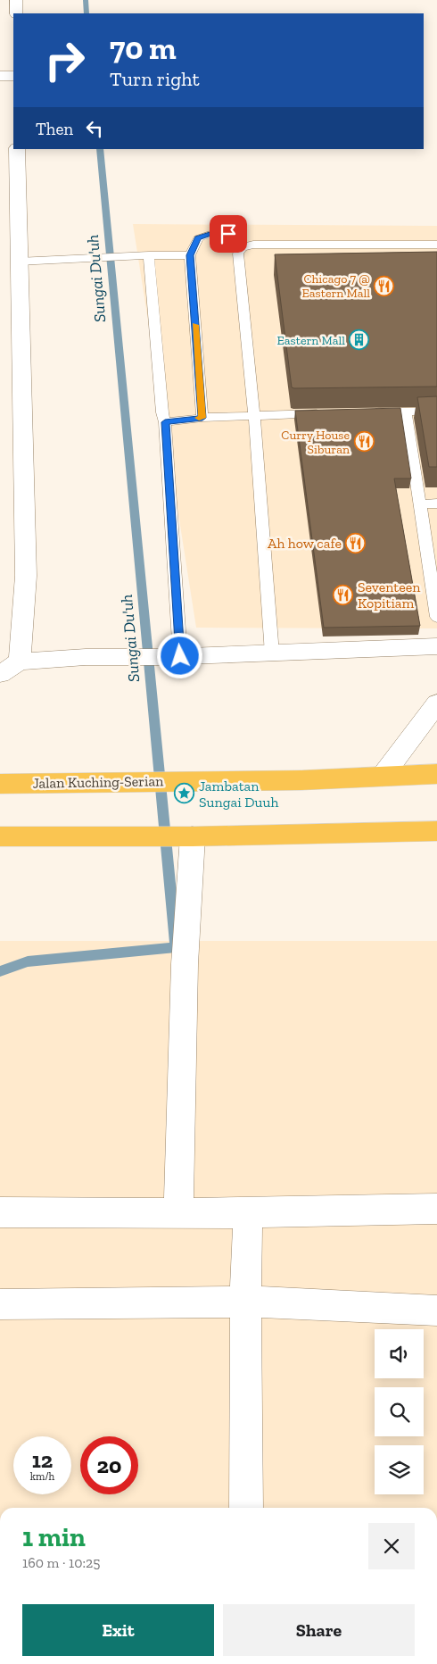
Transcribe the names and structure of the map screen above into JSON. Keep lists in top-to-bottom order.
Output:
{
  "streets": {
    "highway": ["Jalan Kuching-Serian"]
  },
  "water": ["Sungai Du'uh"],
  "places": {
    "restaurant": [
      "Chicago 7 @ Eastern Mall",
      "Curry House Siburan",
      "Ah how cafe",
      "Seventeen Kopitiam"
    ],
    "building": ["Eastern Mall"],
    "place": ["Jambatan Sungai Duuh"]
  },
  "page": {
    "turn": ["70 m", "Turn right"],
    "then": "Then",
    "speed": "12 km/h",
    "limit": "20",
    "heading": ["1 min", "160 m · 10:25"],
    "buttons": ["Exit", "Share"]
  }
}
